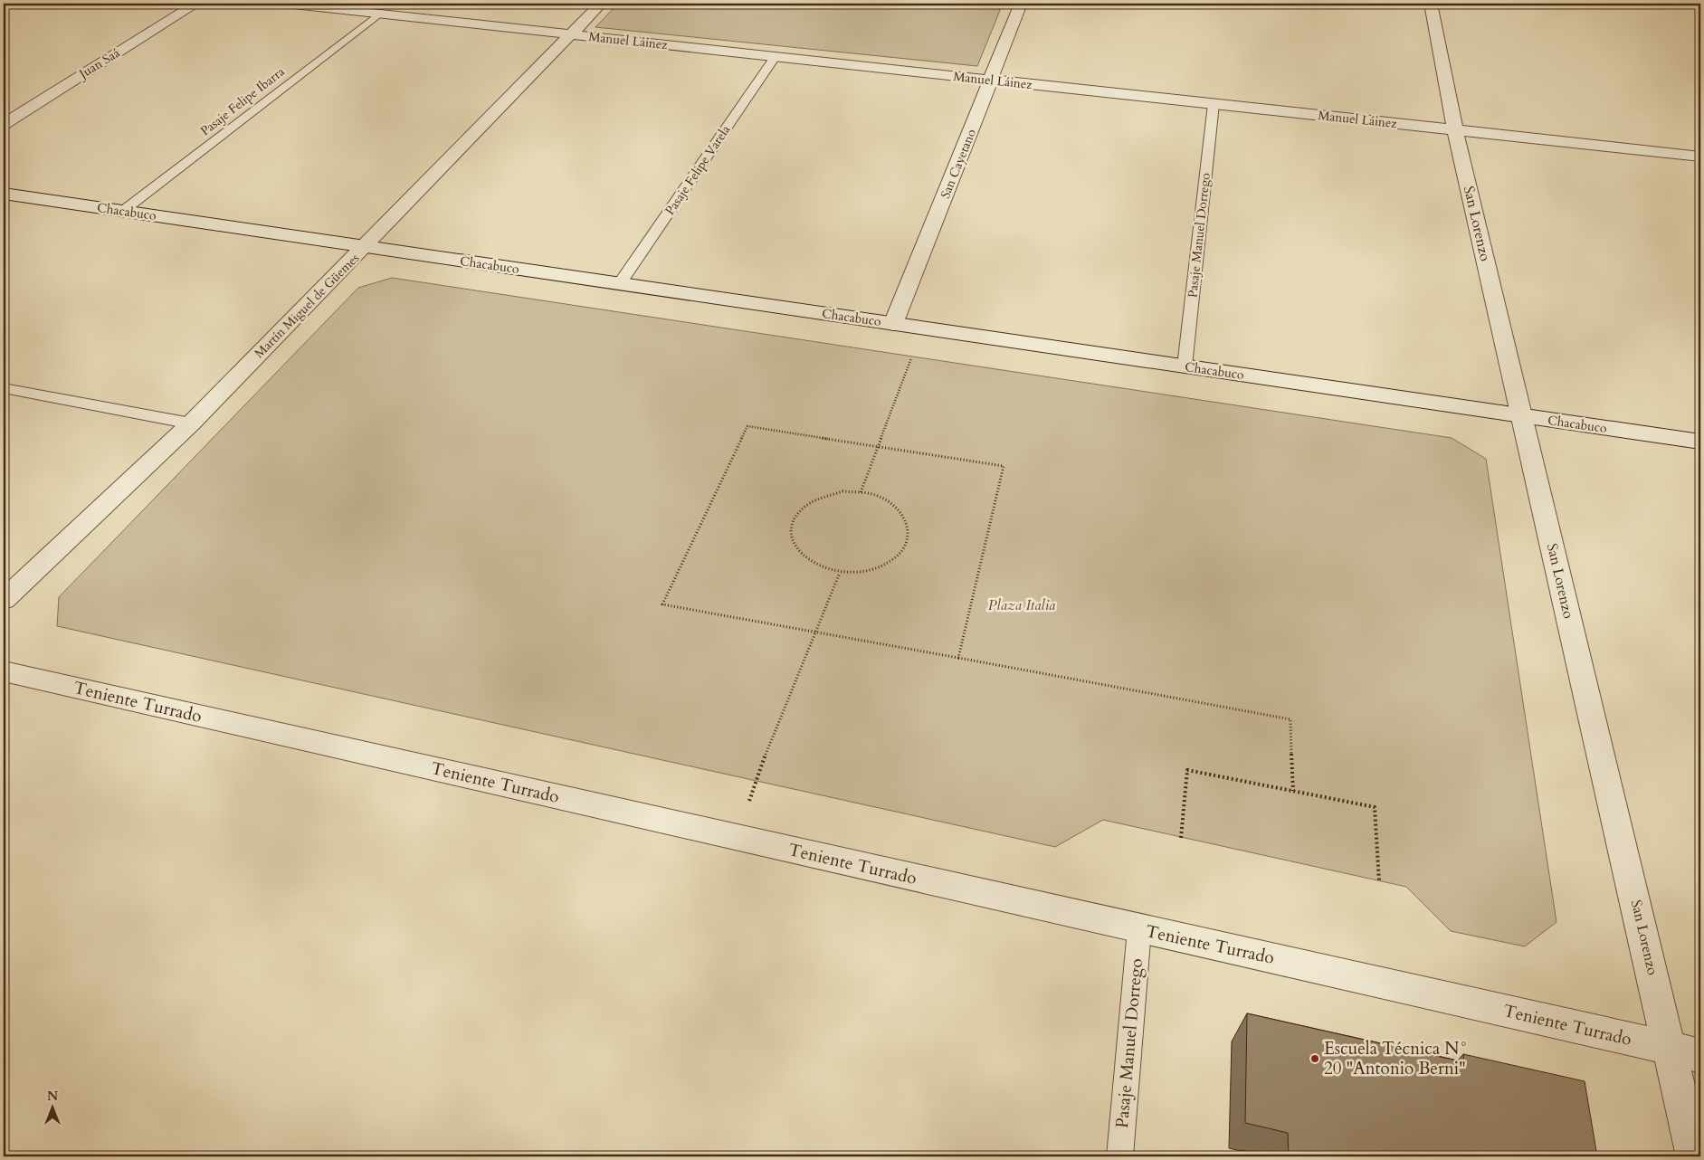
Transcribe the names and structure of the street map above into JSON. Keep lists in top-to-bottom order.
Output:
{
  "streets": {
    "street": [
      "Manuel Láinez",
      "Juan Saá",
      "San Cayetano",
      "Chacabuco",
      "San Lorenzo",
      "Martín Miguel de Güemes",
      "Teniente Turrado"
    ],
    "lane": ["Pasaje Felipe Ibarra", "Pasaje Felipe Varela", "Pasaje Manuel Dorrego"]
  },
  "crossings": [
    ["Manuel Láinez", "Pasaje Felipe Ibarra"],
    ["Manuel Láinez", "San Cayetano"],
    ["Manuel Láinez", "Pasaje Felipe Varela"],
    ["Manuel Láinez", "San Lorenzo"],
    ["Manuel Láinez", "Pasaje Manuel Dorrego"],
    ["Manuel Láinez", "Martín Miguel de Güemes"],
    ["Pasaje Felipe Ibarra", "Chacabuco"],
    ["San Cayetano", "Chacabuco"],
    ["Pasaje Felipe Varela", "Chacabuco"],
    ["Chacabuco", "San Lorenzo"],
    ["Chacabuco", "Pasaje Manuel Dorrego"],
    ["Chacabuco", "Martín Miguel de Güemes"],
    ["San Lorenzo", "Teniente Turrado"],
    ["Pasaje Manuel Dorrego", "Teniente Turrado"]
  ],
  "parks": ["Plaza Italia"],
  "places": ["Escuela Técnica N° 20 \"Antonio Berni\""],
  "north": "top"
}
